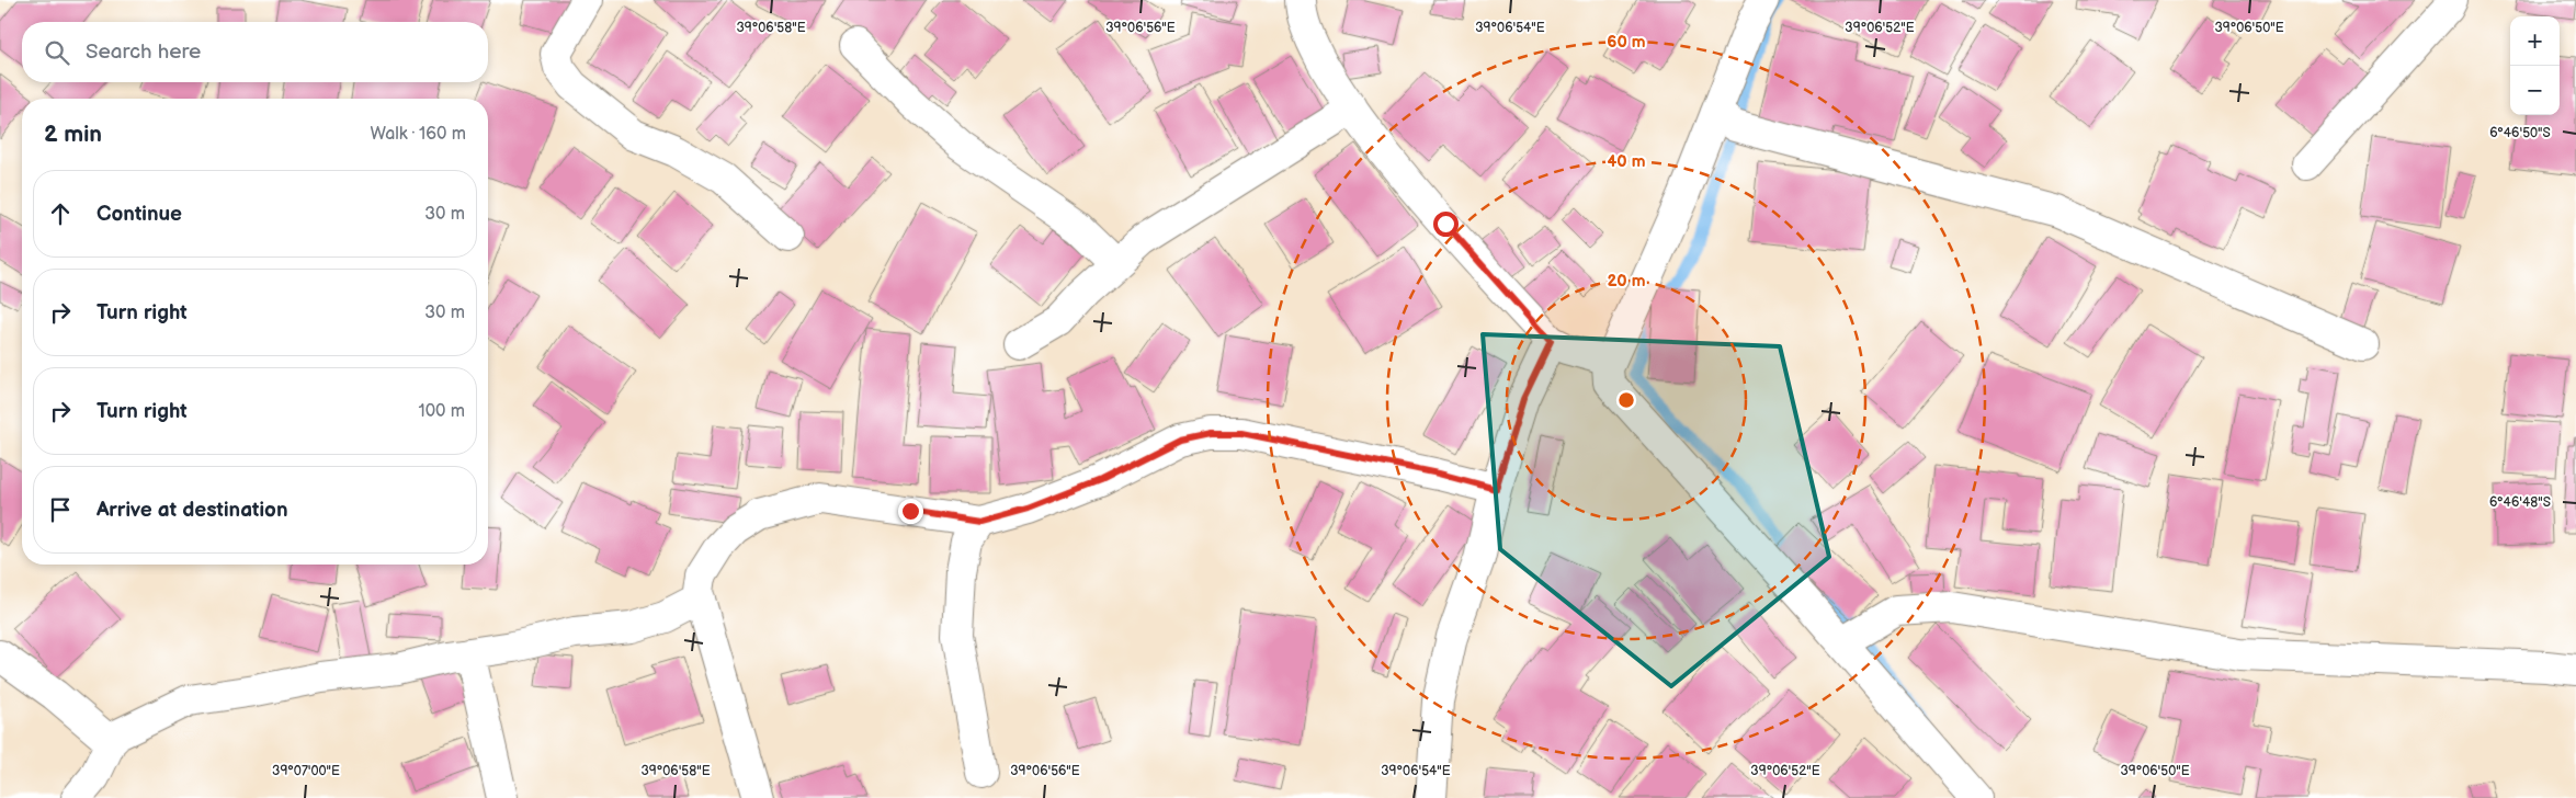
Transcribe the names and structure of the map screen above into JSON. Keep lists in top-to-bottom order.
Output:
{
  "page": {
    "map_buttons": ["+", "−"],
    "search": "Search here",
    "heading": ["2 min", "Walk · 160 m"],
    "list": [
      ["Continue", "30 m"],
      ["Turn right", "30 m"],
      ["Turn right", "100 m"],
      "Arrive at destination"
    ]
  },
  "coordinates": [
    "39°06'58\"E",
    "39°06'56\"E",
    "39°06'54\"E",
    "39°06'52\"E",
    "39°06'50\"E",
    "6°46'50\"S",
    "6°46'48\"S",
    "39°07'00\"E"
  ],
  "rings": ["60 m", "40 m", "20 m"]
}
